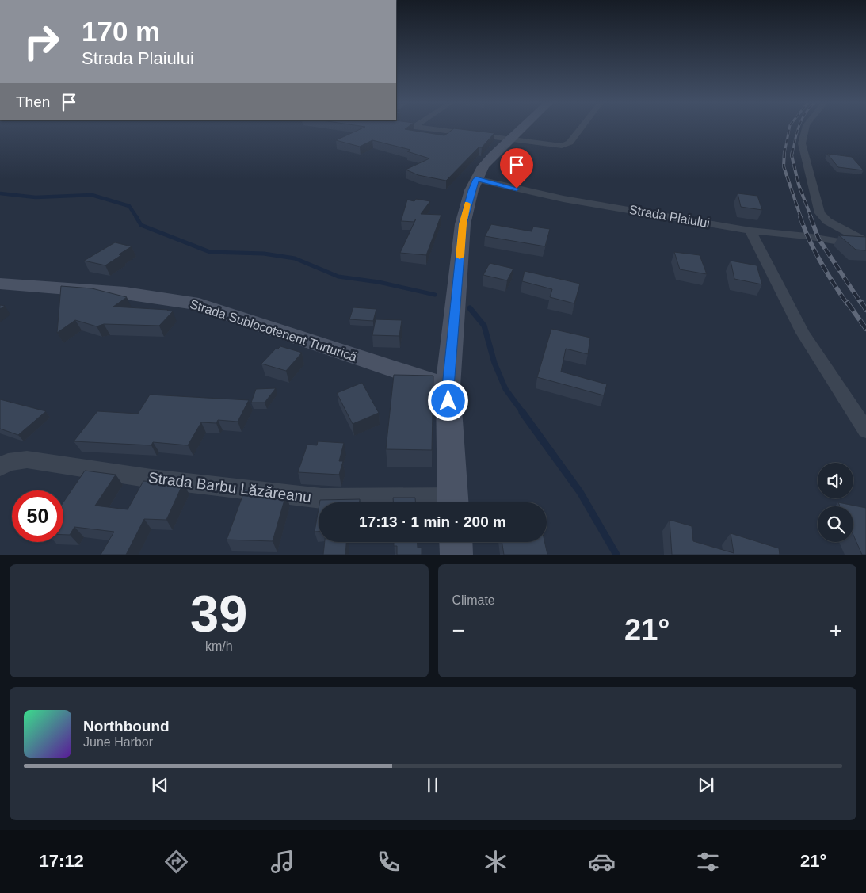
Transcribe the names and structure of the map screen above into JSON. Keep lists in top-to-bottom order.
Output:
{
  "streets": {
    "main road": ["Strada Sublocotenent Turturică"],
    "street": ["Strada Plaiului", "Strada Barbu Lăzăreanu"]
  },
  "page": {
    "turn": ["170 m", "Strada Plaiului"],
    "then": "Then",
    "limit": "50",
    "trip": "17:13 · 1 min · 200 m",
    "tile": [
      ["39", "km/h"],
      "Climate"
    ],
    "heat": ["−", "21°", "+"],
    "song": ["Northbound", "June Harbor"],
    "tabs": ["17:12", "21°"]
  }
}
